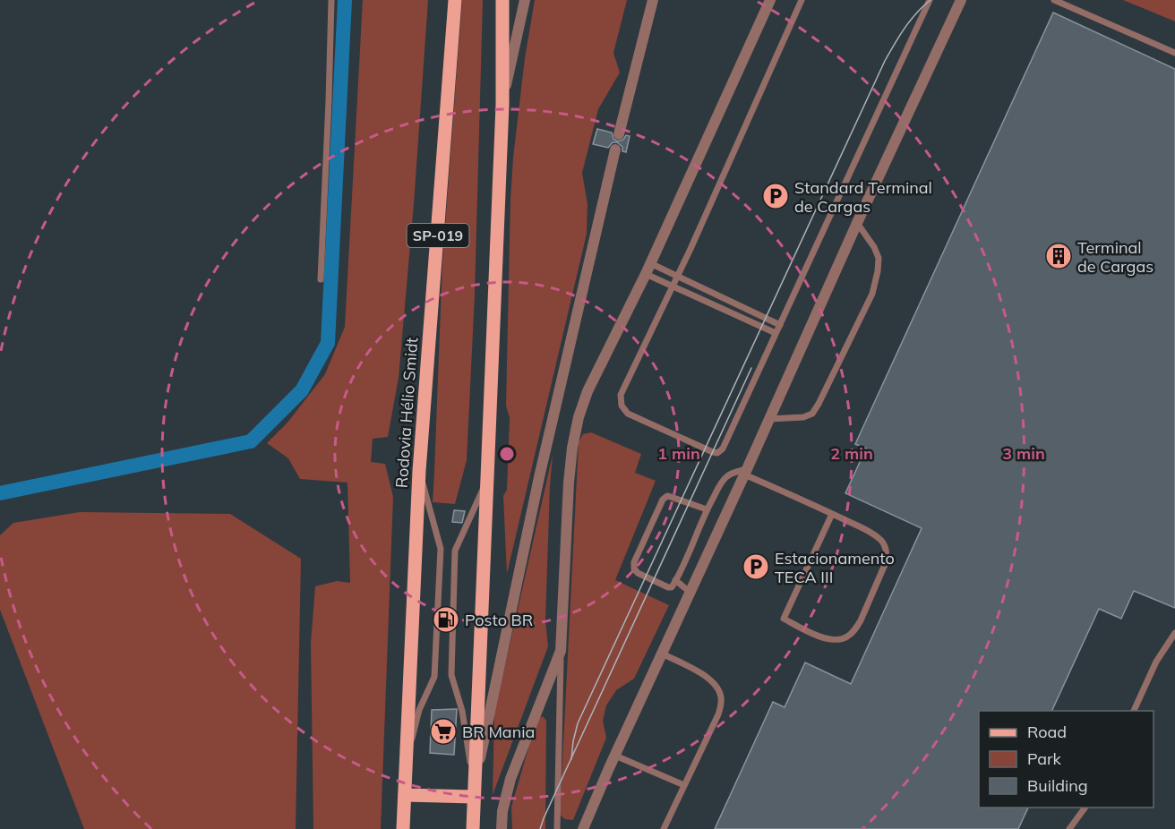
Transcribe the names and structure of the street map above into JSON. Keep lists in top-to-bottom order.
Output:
{
  "streets": {
    "main road": ["SP-019", "Rodovia Hélio Smidt"]
  },
  "places": {
    "parking": ["Standard Terminal de Cargas", "Estacionamento TECA III"],
    "building": ["Terminal de Cargas"],
    "fuel station": ["Posto BR"],
    "supermarket": ["BR Mania"]
  },
  "legend": ["Road", "Park", "Building"],
  "rings": ["1 min", "2 min", "3 min"]
}
